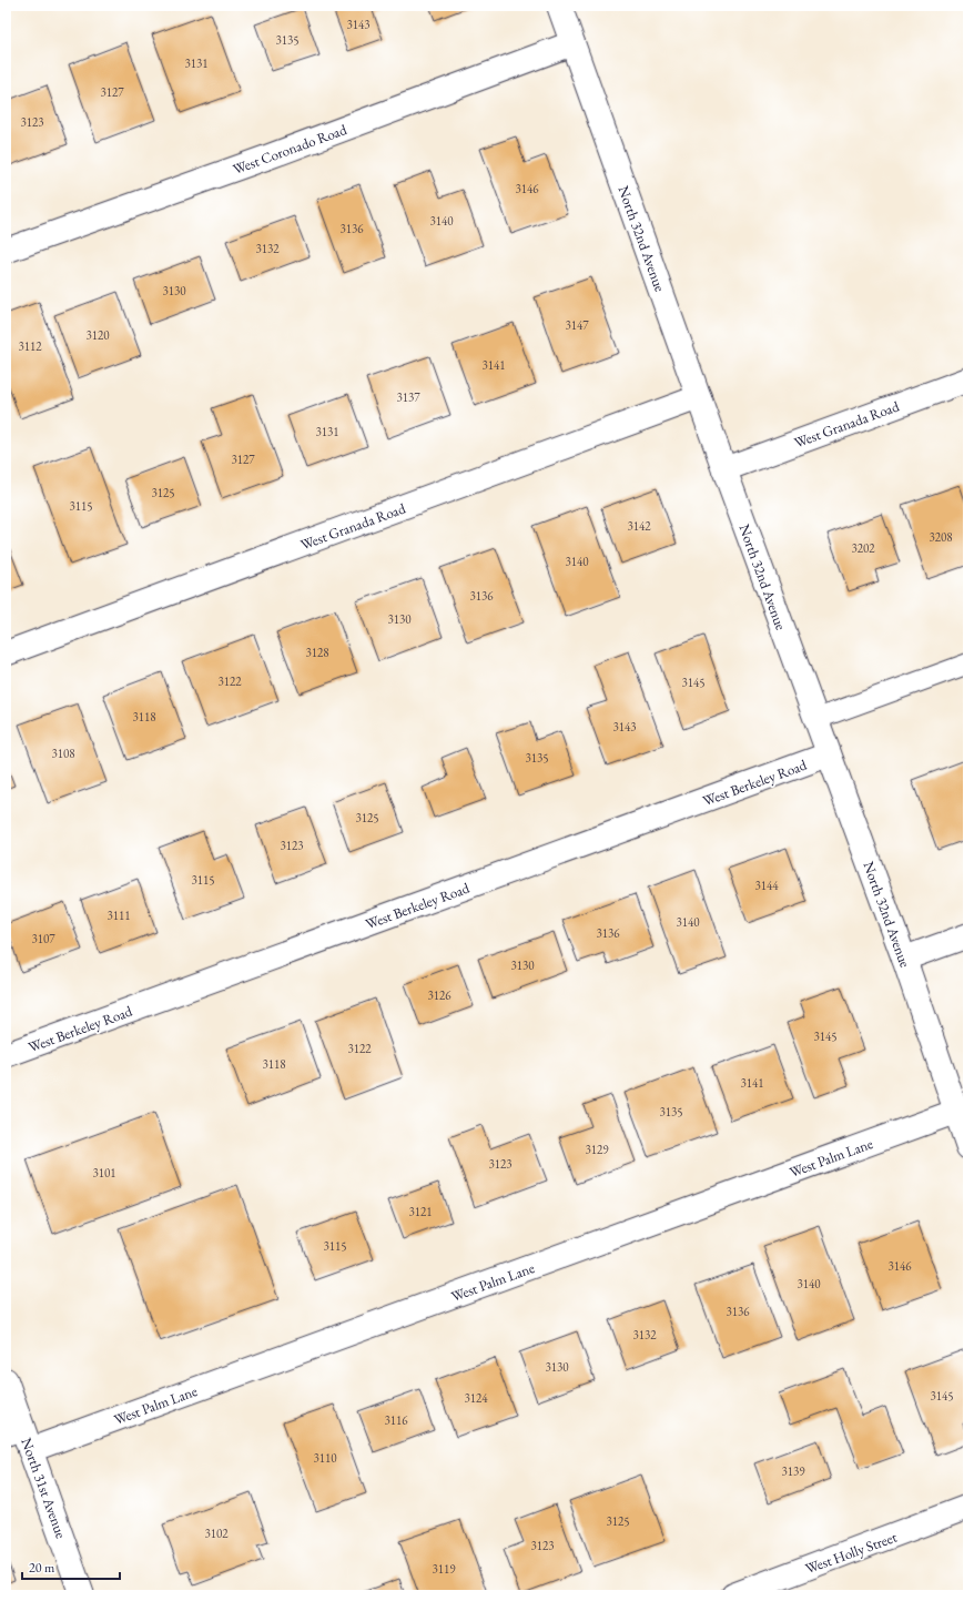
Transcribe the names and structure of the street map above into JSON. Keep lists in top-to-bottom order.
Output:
{
  "streets": {
    "street": [
      "West Coronado Road",
      "North 32nd Avenue",
      "West Granada Road",
      "West Berkeley Road",
      "West Palm Lane",
      "North 31st Avenue",
      "West Holly Street"
    ]
  },
  "crossings": [
    ["West Coronado Road", "North 32nd Avenue"],
    ["North 32nd Avenue", "West Granada Road"],
    ["North 32nd Avenue", "West Berkeley Road"],
    ["North 32nd Avenue", "West Palm Lane"],
    ["West Palm Lane", "North 31st Avenue"]
  ],
  "house_numbers": [
    "3143",
    "3135",
    "3131",
    "3127",
    "3123",
    "3146",
    "3140",
    "3136",
    "3132",
    "3130",
    "3147",
    "3120",
    "3112",
    "3141",
    "3137",
    "3131",
    "3127",
    "3125",
    "3115",
    "3142",
    "3208",
    "3202",
    "3140",
    "3136",
    "3130",
    "3128",
    "3122",
    "3145",
    "3118",
    "3143",
    "3108",
    "3135",
    "3125",
    "3123",
    "3115",
    "3144",
    "3111",
    "3140",
    "3136",
    "3107",
    "3130",
    "3126",
    "3145",
    "3122",
    "3118",
    "3141",
    "3135",
    "3129",
    "3123",
    "3101",
    "3121",
    "3115",
    "3146",
    "3140",
    "3136",
    "3132",
    "3130",
    "3145",
    "3124",
    "3116",
    "3110",
    "3139",
    "3125",
    "3102",
    "3123",
    "3119"
  ],
  "scale_bar": "20 m"
}
